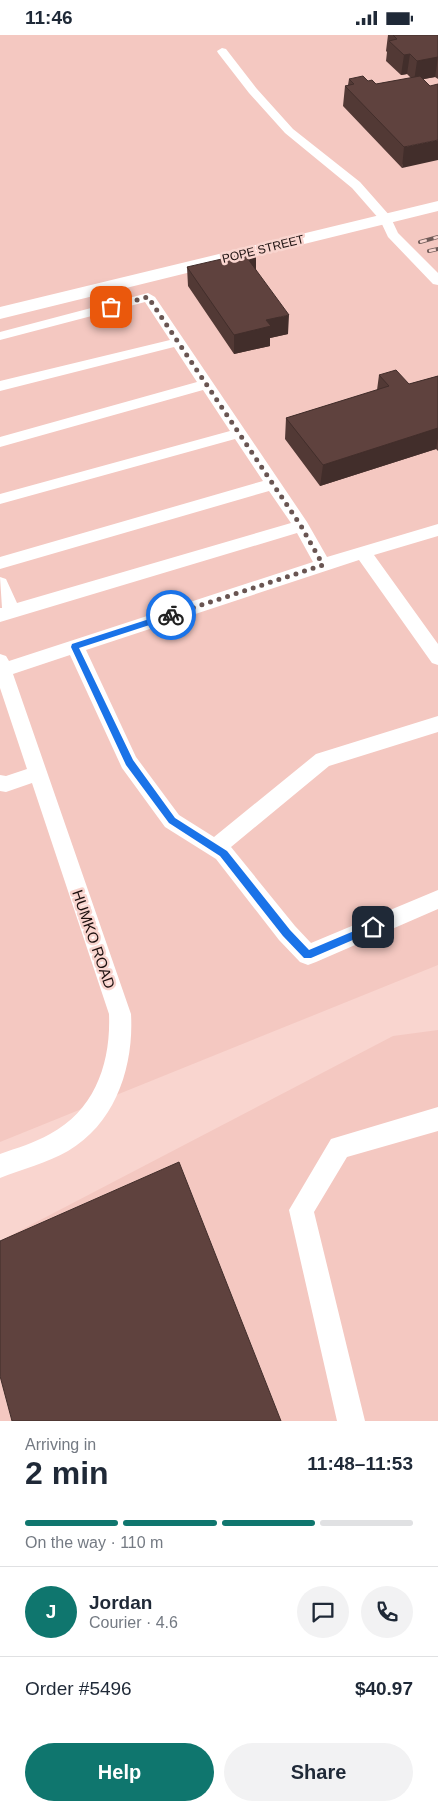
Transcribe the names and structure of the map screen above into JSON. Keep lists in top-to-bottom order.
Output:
{
  "streets": {
    "street": ["POPE STREET"],
    "lane": ["HUMKO ROAD"]
  },
  "page": {
    "status": "11:46",
    "heading": ["2 min", "Arriving in", "11:48–11:53"],
    "panel": [
      "Jordan",
      "Courier · 4.6",
      "Order #5496",
      "$40.97"
    ],
    "bar": "On the way · 110 m",
    "round": "J",
    "buttons": ["Help", "Share"]
  }
}
